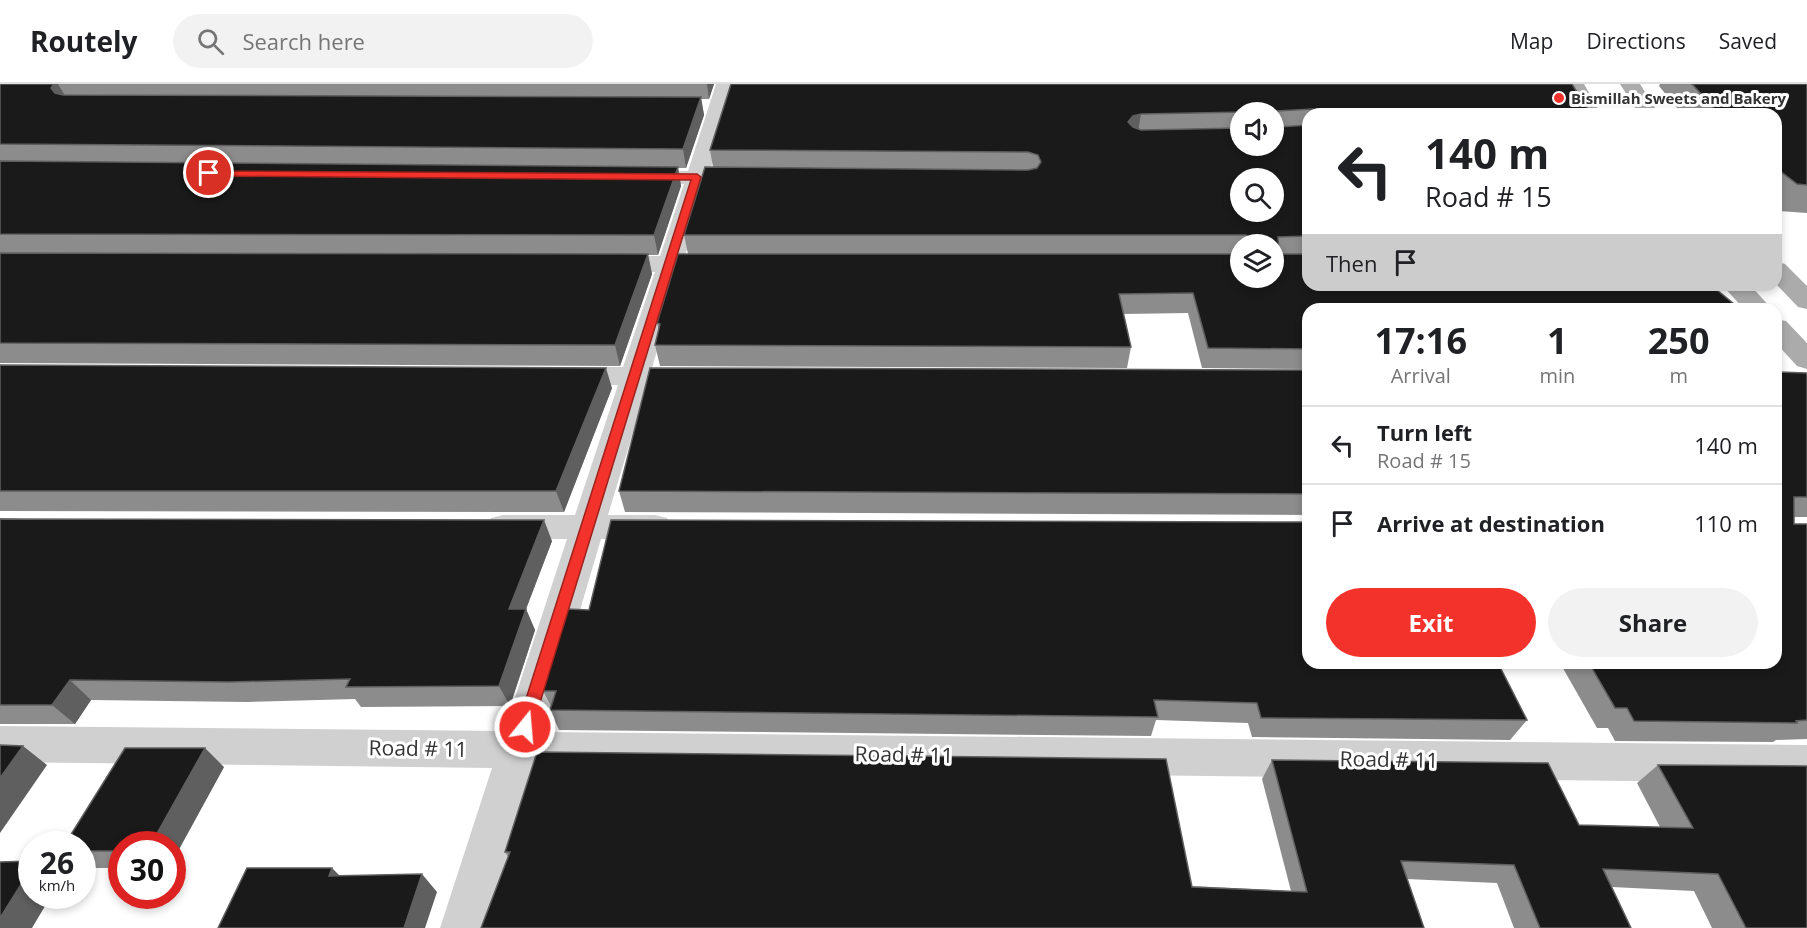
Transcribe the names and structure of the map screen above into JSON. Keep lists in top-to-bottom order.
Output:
{
  "streets": {
    "street": ["Road # 11"]
  },
  "places": ["Bismillah Sweets and Bakery"],
  "page": {
    "header": "Routely",
    "search": "Search here",
    "nav": ["Map", "Directions", "Saved"],
    "turn": ["140 m", "Road # 15"],
    "then": "Then",
    "eta": [
      "17:16",
      "Arrival",
      "1",
      "min",
      "250",
      "m"
    ],
    "list": [
      {
        "name": "Turn left",
        "note": "Road # 15",
        "value": "140 m"
      },
      {
        "name": "Arrive at destination",
        "value": "110 m"
      }
    ],
    "buttons": ["Exit", "Share"],
    "speed": "26 km/h",
    "limit": "30"
  }
}
